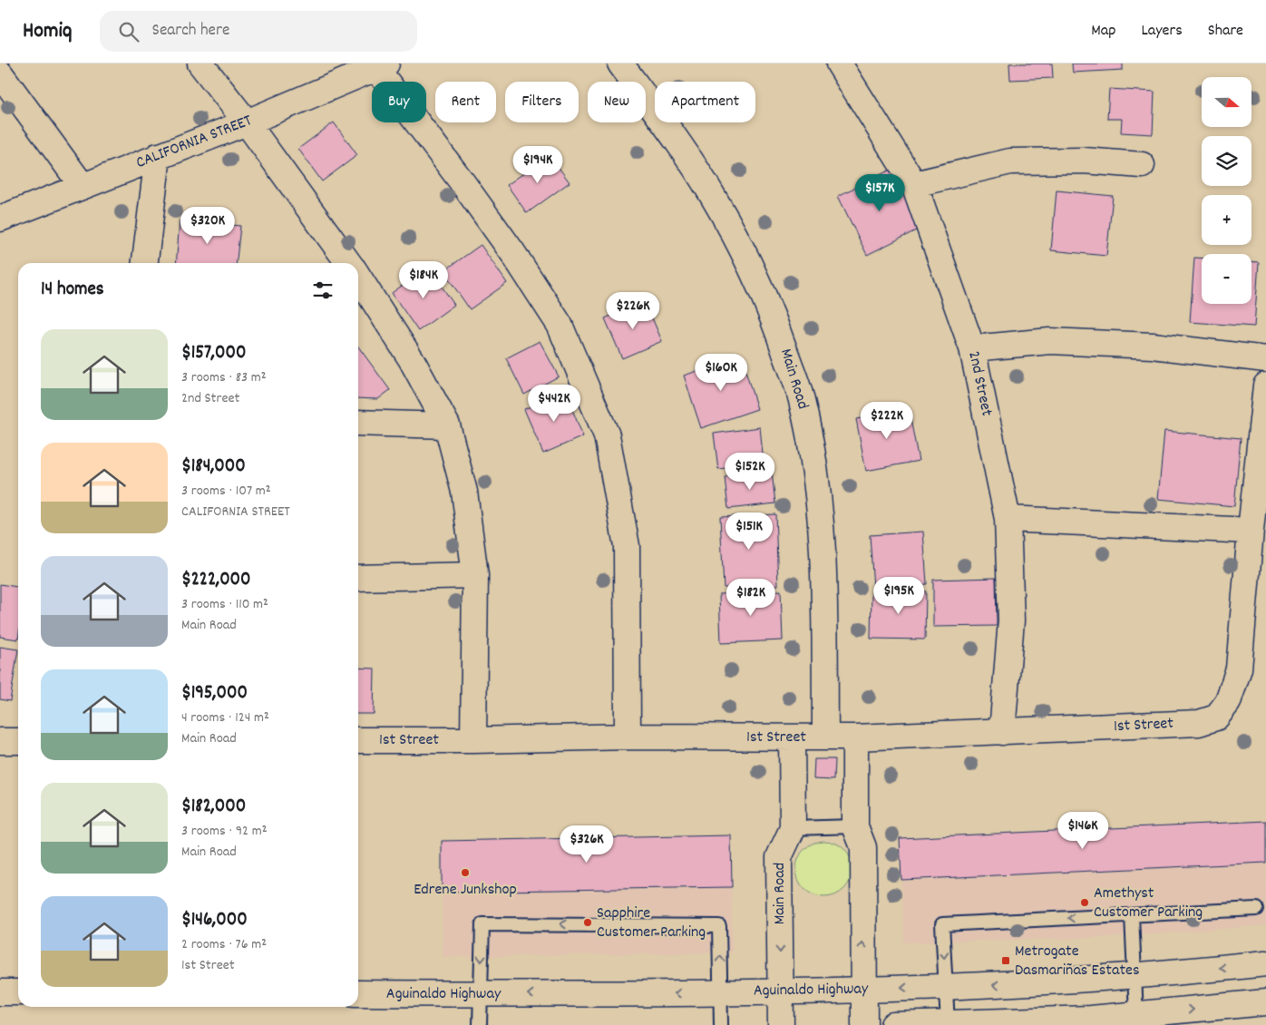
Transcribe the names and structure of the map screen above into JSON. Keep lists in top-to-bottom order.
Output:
{
  "streets": {
    "street": [
      "CALIFORNIA STREET",
      "Main Road",
      "2nd Street",
      "1st Street",
      "Aguinaldo Highway"
    ]
  },
  "crossings": [
    ["Main Road", "1st Street"],
    ["Main Road", "Aguinaldo Highway"],
    ["2nd Street", "1st Street"]
  ],
  "places": {
    "other": ["Edrene Junkshop", "Amethyst Customer Parking", "Sapphire Customer Parking"],
    "transit": ["Metrogate Dasmariñas Estates"]
  },
  "north": "right",
  "page": {
    "header": "Homiq",
    "search": "Search here",
    "nav": ["Map", "Layers", "Share"],
    "map_buttons": ["+", "−"],
    "chip": [
      "Buy",
      "Rent",
      "Filters",
      "New",
      "Apartment"
    ],
    "price": [
      "$194K",
      "$157K",
      "$320K",
      "$184K",
      "$226K",
      "$160K",
      "$442K",
      "$222K",
      "$152K",
      "$151K",
      "$195K",
      "$182K",
      "$146K",
      "$326K"
    ],
    "heading": "14 homes",
    "list": [
      {
        "name": "$157,000",
        "note": "3 rooms · 83 m² · 2nd Street"
      },
      {
        "name": "$184,000",
        "note": "3 rooms · 107 m² · CALIFORNIA STREET"
      },
      {
        "name": "$222,000",
        "note": "3 rooms · 110 m² · Main Road"
      },
      {
        "name": "$195,000",
        "note": "4 rooms · 124 m² · Main Road"
      },
      {
        "name": "$182,000",
        "note": "3 rooms · 92 m² · Main Road"
      },
      {
        "name": "$146,000",
        "note": "2 rooms · 76 m² · 1st Street"
      }
    ]
  }
}
